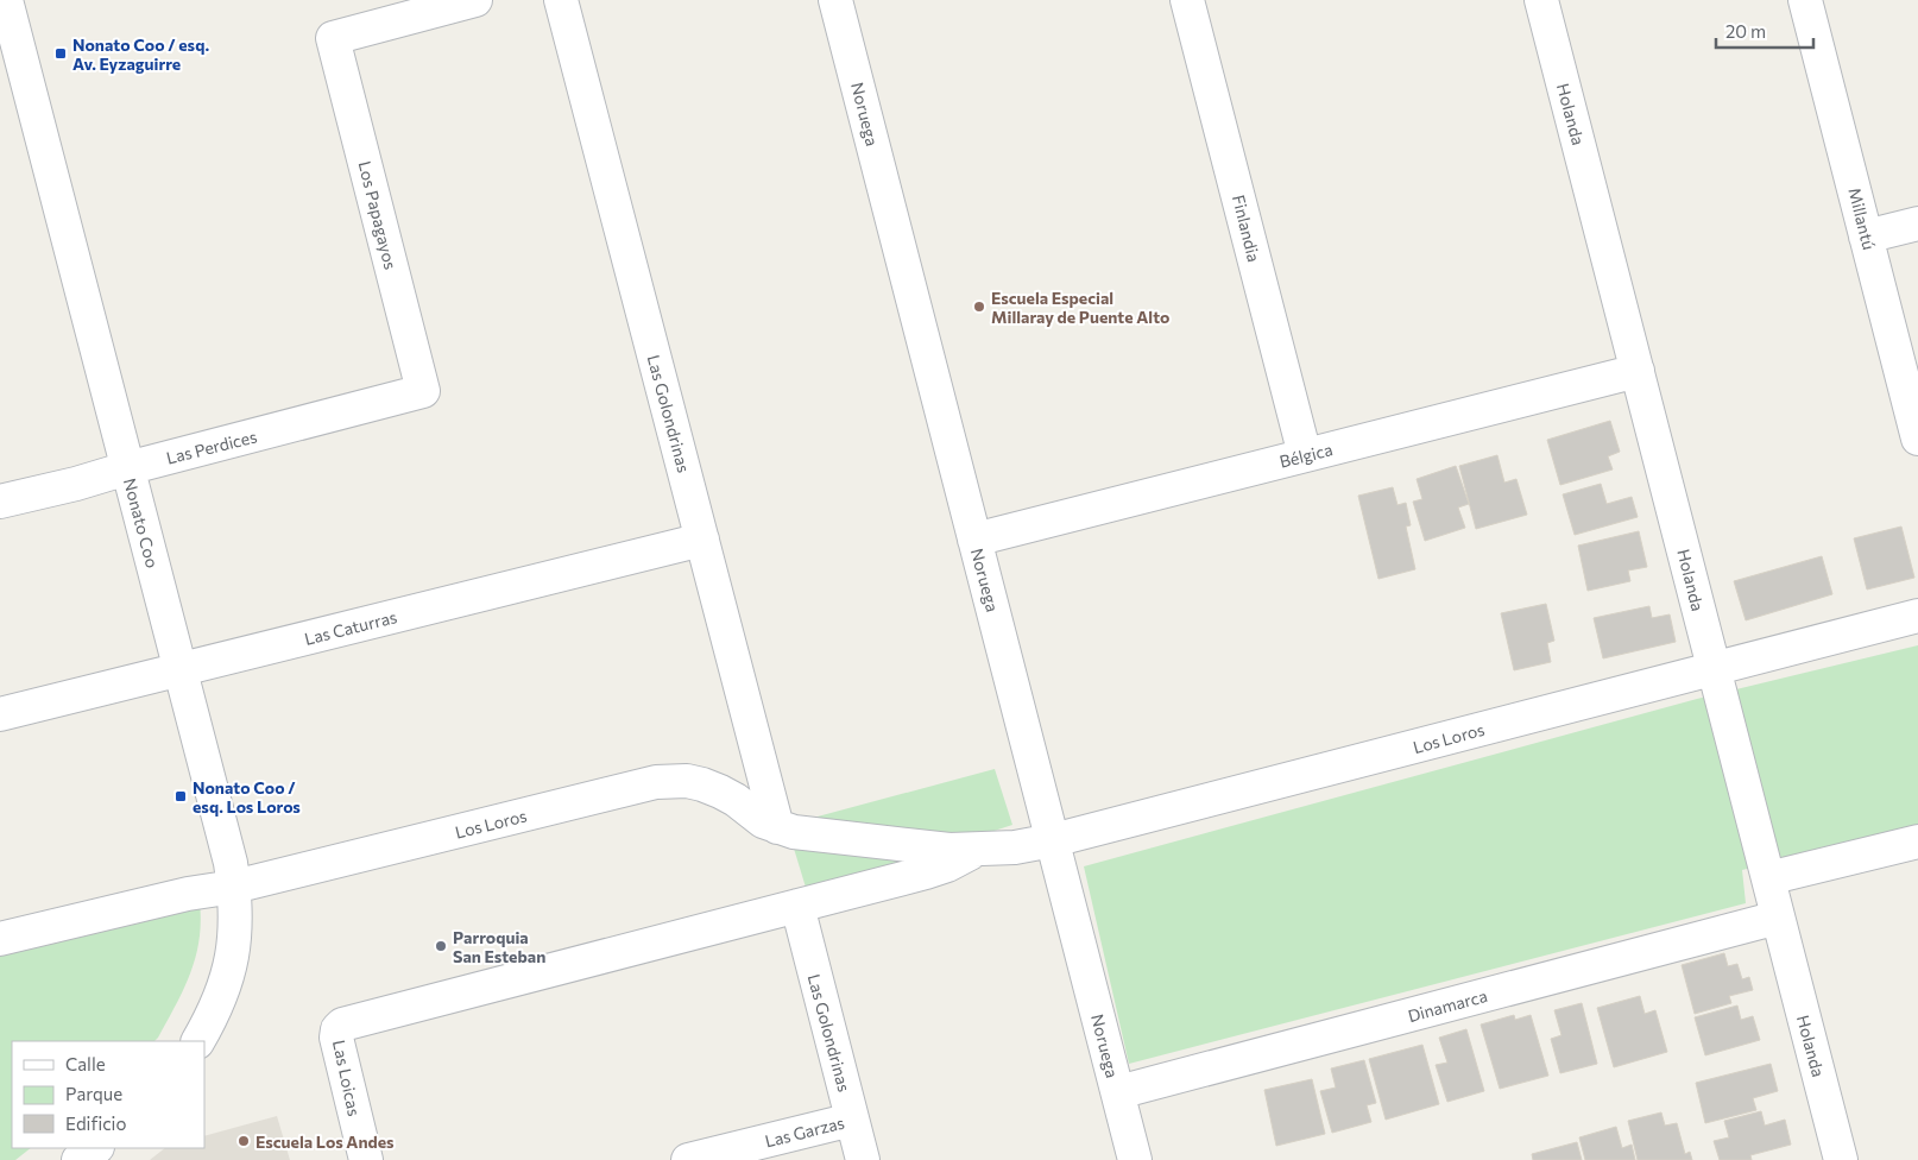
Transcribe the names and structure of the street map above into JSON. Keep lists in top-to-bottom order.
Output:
{
  "streets": {
    "street": [
      "Noruega",
      "Holanda",
      "Los Papagayos",
      "Millantú",
      "Finlandia",
      "Las Golondrinas",
      "Las Perdices",
      "Bélgica",
      "Nonato Coo",
      "Las Caturras",
      "Los Loros",
      "Dinamarca",
      "Las Loicas",
      "Las Garzas"
    ]
  },
  "crossings": [
    ["Noruega", "Bélgica"],
    ["Noruega", "Los Loros"],
    ["Noruega", "Dinamarca"],
    ["Holanda", "Bélgica"],
    ["Holanda", "Los Loros"],
    ["Holanda", "Dinamarca"],
    ["Los Papagayos", "Las Perdices"],
    ["Finlandia", "Bélgica"],
    ["Las Golondrinas", "Las Caturras"],
    ["Las Golondrinas", "Los Loros"],
    ["Las Golondrinas", "Las Garzas"],
    ["Las Perdices", "Nonato Coo"],
    ["Nonato Coo", "Las Caturras"],
    ["Nonato Coo", "Los Loros"],
    ["Los Loros", "Las Loicas"]
  ],
  "places": {
    "transit": ["Nonato Coo / esq. Av. Eyzaguirre", "Nonato Coo / esq. Los Loros"],
    "other": ["Escuela Especial Millaray de Puente Alto", "Parroquia San Esteban", "Escuela Los Andes"]
  },
  "legend": ["Calle", "Parque", "Edificio"],
  "scale_bar": "20 m"
}
